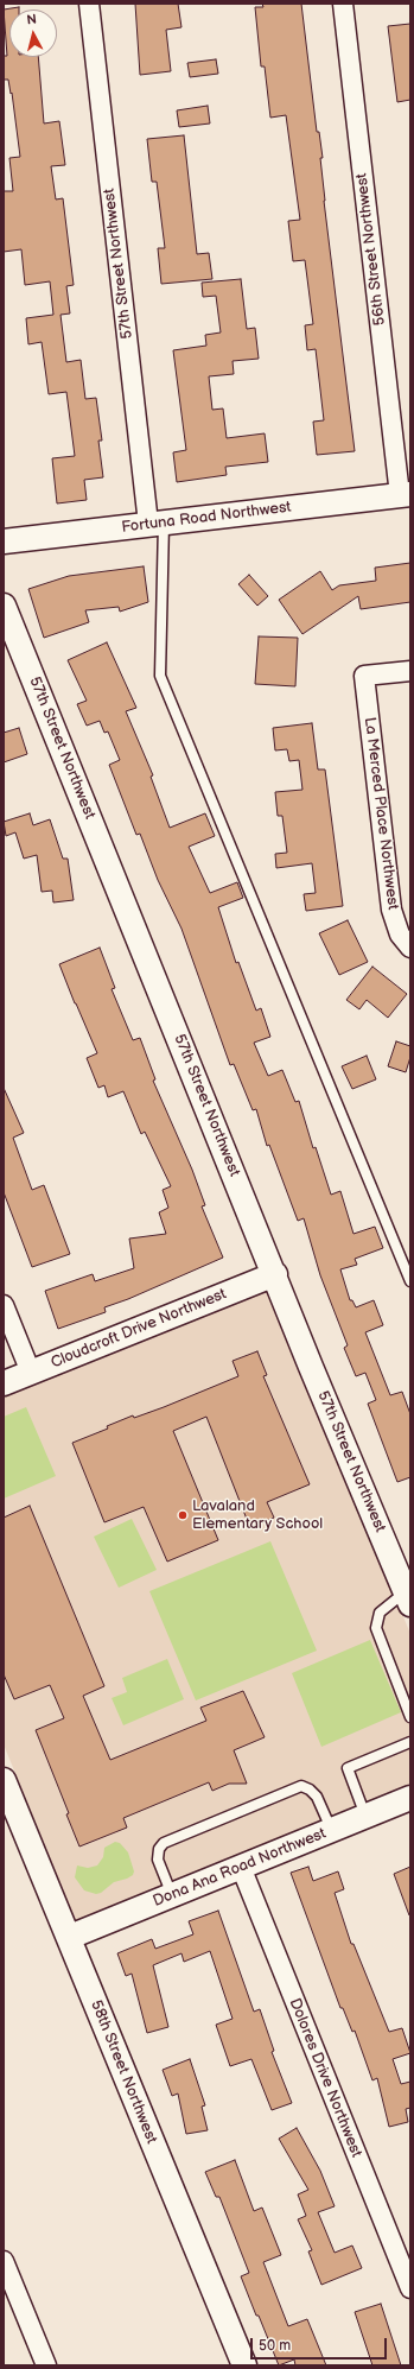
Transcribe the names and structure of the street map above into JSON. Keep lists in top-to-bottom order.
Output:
{
  "streets": {
    "street": [
      "56th Street Northwest",
      "57th Street Northwest",
      "Fortuna Road Northwest",
      "La Merced Place Northwest",
      "Cloudcroft Drive Northwest",
      "Dona Ana Road Northwest",
      "58th Street Northwest",
      "Dolores Drive Northwest"
    ]
  },
  "crossings": [
    ["56th Street Northwest", "Fortuna Road Northwest"],
    ["57th Street Northwest", "Fortuna Road Northwest"],
    ["57th Street Northwest", "Cloudcroft Drive Northwest"],
    ["Dona Ana Road Northwest", "58th Street Northwest"],
    ["Dona Ana Road Northwest", "Dolores Drive Northwest"]
  ],
  "places": ["Lavaland Elementary School"],
  "scale_bar": "50 m",
  "north": "top"
}
